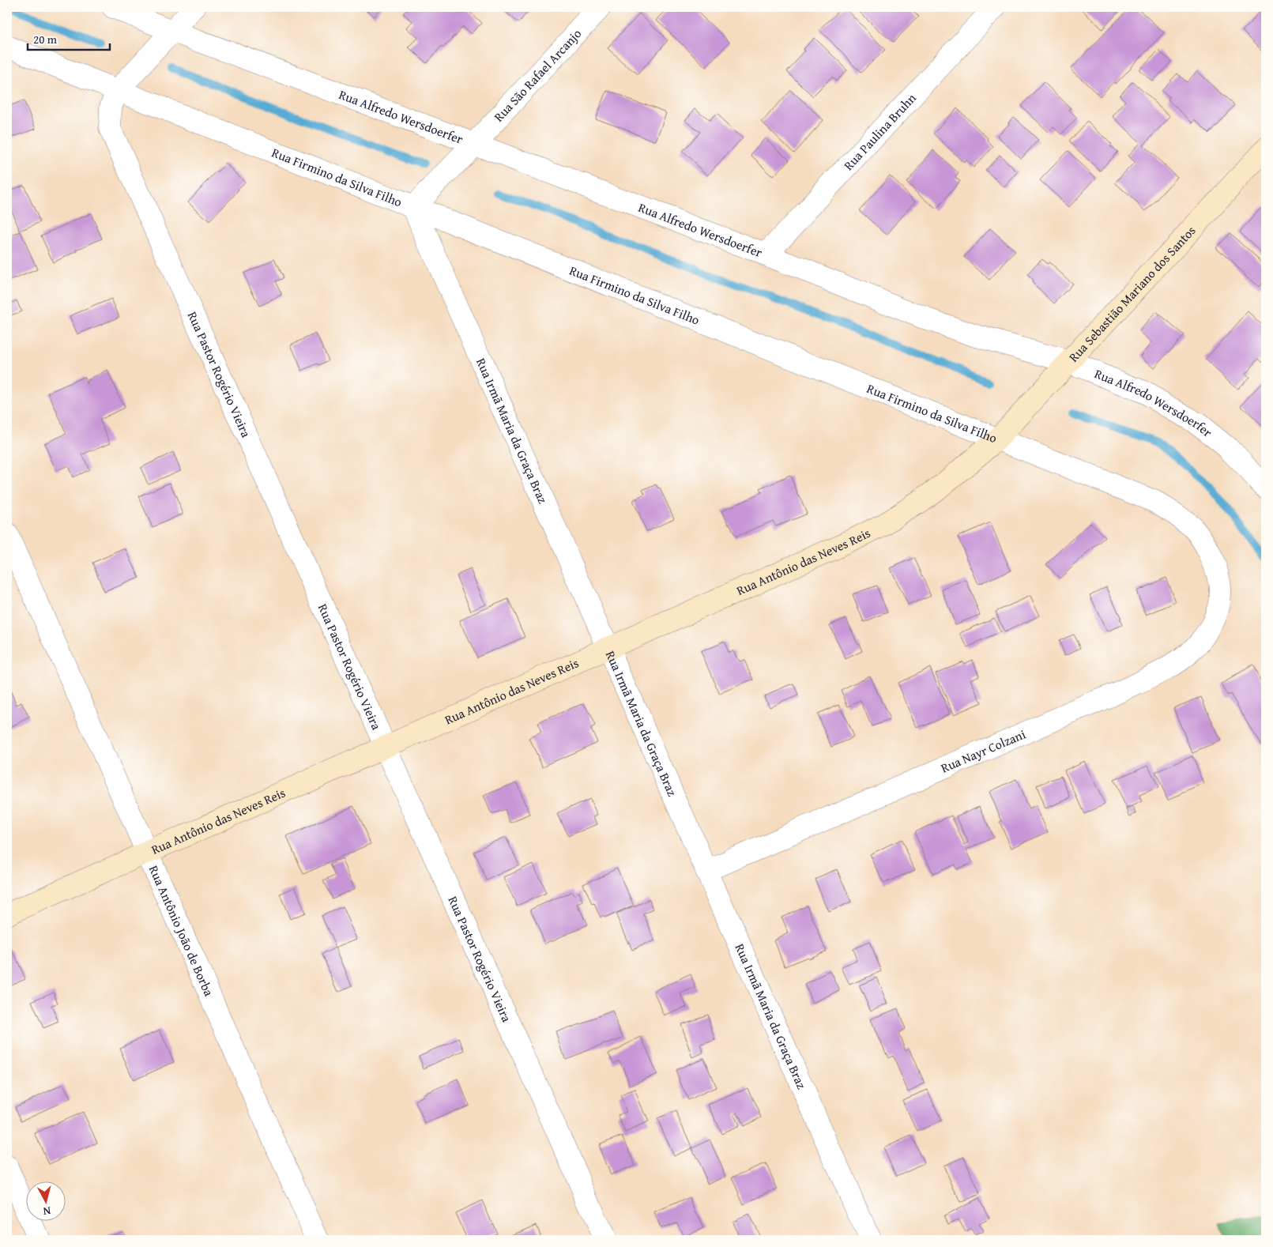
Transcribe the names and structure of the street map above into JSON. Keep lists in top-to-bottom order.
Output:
{
  "streets": {
    "street": [
      "Rua São Rafael Arcanjo",
      "Rua Alfredo Wersdoerfer",
      "Rua Paulina Bruhn",
      "Rua Firmino da Silva Filho",
      "Rua Sebastião Mariano dos Santos",
      "Rua Pastor Rogério Vieira",
      "Rua Irmã Maria da Graça Braz",
      "Rua Antônio das Neves Reis",
      "Rua Nayr Colzani",
      "Rua Antônio João de Borba"
    ]
  },
  "crossings": [
    ["Rua São Rafael Arcanjo", "Rua Alfredo Wersdoerfer"],
    ["Rua São Rafael Arcanjo", "Rua Firmino da Silva Filho"],
    ["Rua São Rafael Arcanjo", "Rua Irmã Maria da Graça Braz"],
    ["Rua Alfredo Wersdoerfer", "Rua Paulina Bruhn"],
    ["Rua Alfredo Wersdoerfer", "Rua Sebastião Mariano dos Santos"],
    ["Rua Firmino da Silva Filho", "Rua Sebastião Mariano dos Santos"],
    ["Rua Firmino da Silva Filho", "Rua Pastor Rogério Vieira"],
    ["Rua Firmino da Silva Filho", "Rua Irmã Maria da Graça Braz"],
    ["Rua Firmino da Silva Filho", "Rua Antônio das Neves Reis"],
    ["Rua Firmino da Silva Filho", "Rua Nayr Colzani"],
    ["Rua Sebastião Mariano dos Santos", "Rua Antônio das Neves Reis"],
    ["Rua Pastor Rogério Vieira", "Rua Antônio das Neves Reis"],
    ["Rua Irmã Maria da Graça Braz", "Rua Antônio das Neves Reis"],
    ["Rua Irmã Maria da Graça Braz", "Rua Nayr Colzani"],
    ["Rua Antônio das Neves Reis", "Rua Antônio João de Borba"]
  ],
  "scale_bar": "20 m",
  "north": "bottom"
}
